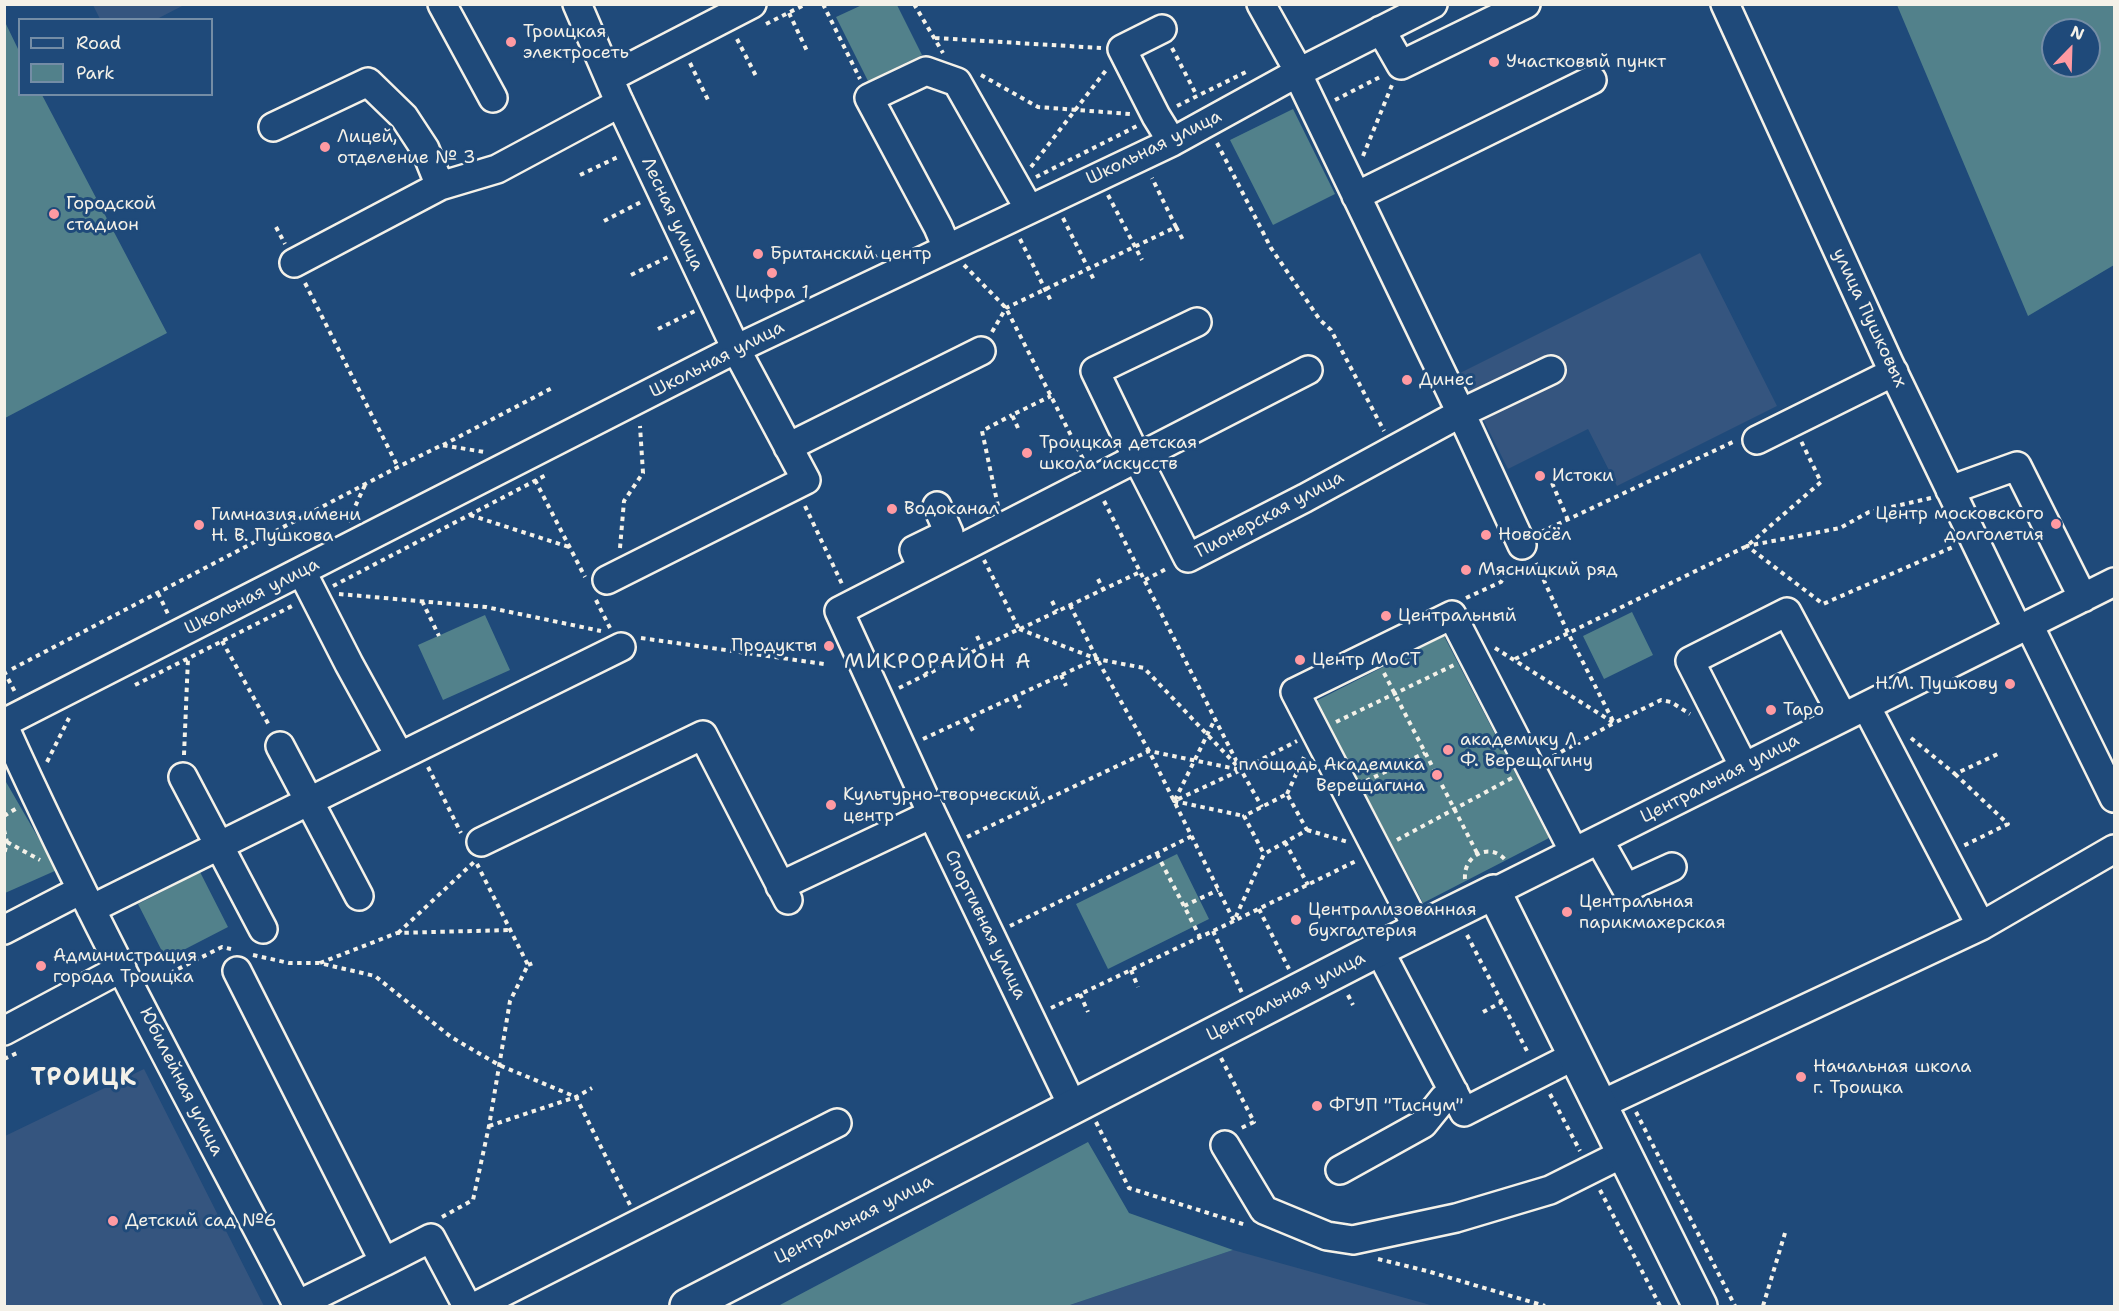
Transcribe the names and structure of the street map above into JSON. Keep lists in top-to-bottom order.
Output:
{
  "streets": {
    "main road": ["Центральная улица"],
    "street": [
      "Школьная улица",
      "Лесная улица",
      "улица Пушковых",
      "Пионерская улица",
      "Спортивная улица",
      "Юбилейная улица"
    ]
  },
  "crossings": [
    ["Школьная улица", "Лесная улица"],
    ["Школьная улица", "Юбилейная улица"],
    ["улица Пушковых", "Центральная улица"],
    ["Центральная улица", "Спортивная улица"]
  ],
  "districts": ["МИКРОРАЙОН А", "ТРОИЦК"],
  "places": [
    "Троицкая электросеть",
    "Участковый пункт",
    "Лицей, отделение № 3",
    "Городской стадион",
    "Британский центр",
    "Цифра 1",
    "Динес",
    "Троицкая детская школа искусств",
    "Истоки",
    "Водоканал",
    "Центр московского долголетия",
    "Гимназия имени Н. В. Пушкова",
    "Новосёл",
    "Мясницкий ряд",
    "Центральный",
    "Продукты",
    "Центр МоСТ",
    "Н.М. Пушкову",
    "Таро",
    "академику Л. Ф. Верещагину",
    "площадь Академика Верещагина",
    "Культурно-творческий центр",
    "Центральная парикмахерская",
    "Централизованная бухгалтерия",
    "Администрация города Троицка",
    "Начальная школа г. Троицка",
    "ФГУП \"Тиснум\"",
    "Детский сад №6"
  ],
  "legend": ["Road", "Park"],
  "north": "top right"
}
